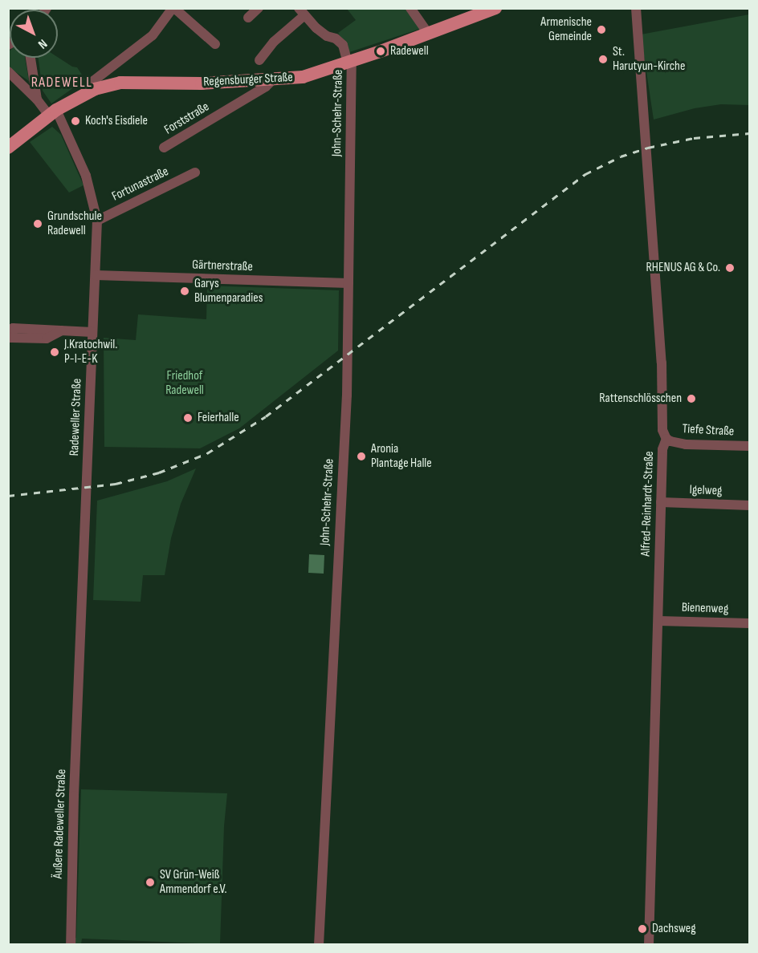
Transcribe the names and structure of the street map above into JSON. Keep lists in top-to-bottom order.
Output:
{
  "streets": {
    "main road": ["Regensburger Straße"],
    "street": [
      "John-Schehr-Straße",
      "Forststraße",
      "Fortunastraße",
      "Gärtnerstraße",
      "Radeweller Straße",
      "Tiefe Straße",
      "Igelweg",
      "Alfred-Reinhardt-Straße",
      "Bienenweg",
      "Äußere Radeweller Straße"
    ]
  },
  "crossings": [
    ["Regensburger Straße", "John-Schehr-Straße"],
    ["Regensburger Straße", "Forststraße"],
    ["Regensburger Straße", "Radeweller Straße"],
    ["John-Schehr-Straße", "Gärtnerstraße"],
    ["Fortunastraße", "Radeweller Straße"],
    ["Gärtnerstraße", "Radeweller Straße"],
    ["Radeweller Straße", "Äußere Radeweller Straße"],
    ["Tiefe Straße", "Alfred-Reinhardt-Straße"],
    ["Igelweg", "Alfred-Reinhardt-Straße"],
    ["Alfred-Reinhardt-Straße", "Bienenweg"]
  ],
  "districts": ["RADEWELL"],
  "parks": ["Friedhof Radewell"],
  "places": [
    "Armenische Gemeinde",
    "Radewell",
    "St. Harutyun-Kirche",
    "Koch's Eisdiele",
    "Grundschule Radewell",
    "RHENUS AG & Co.",
    "Garys Blumenparadies",
    "J.Kratochwil. P-I-E-K",
    "Rattenschlösschen",
    "Feierhalle",
    "Aronia Plantage Halle",
    "SV Grün-Weiß Ammendorf e.V.",
    "Dachsweg"
  ],
  "north": "bottom right"
}
